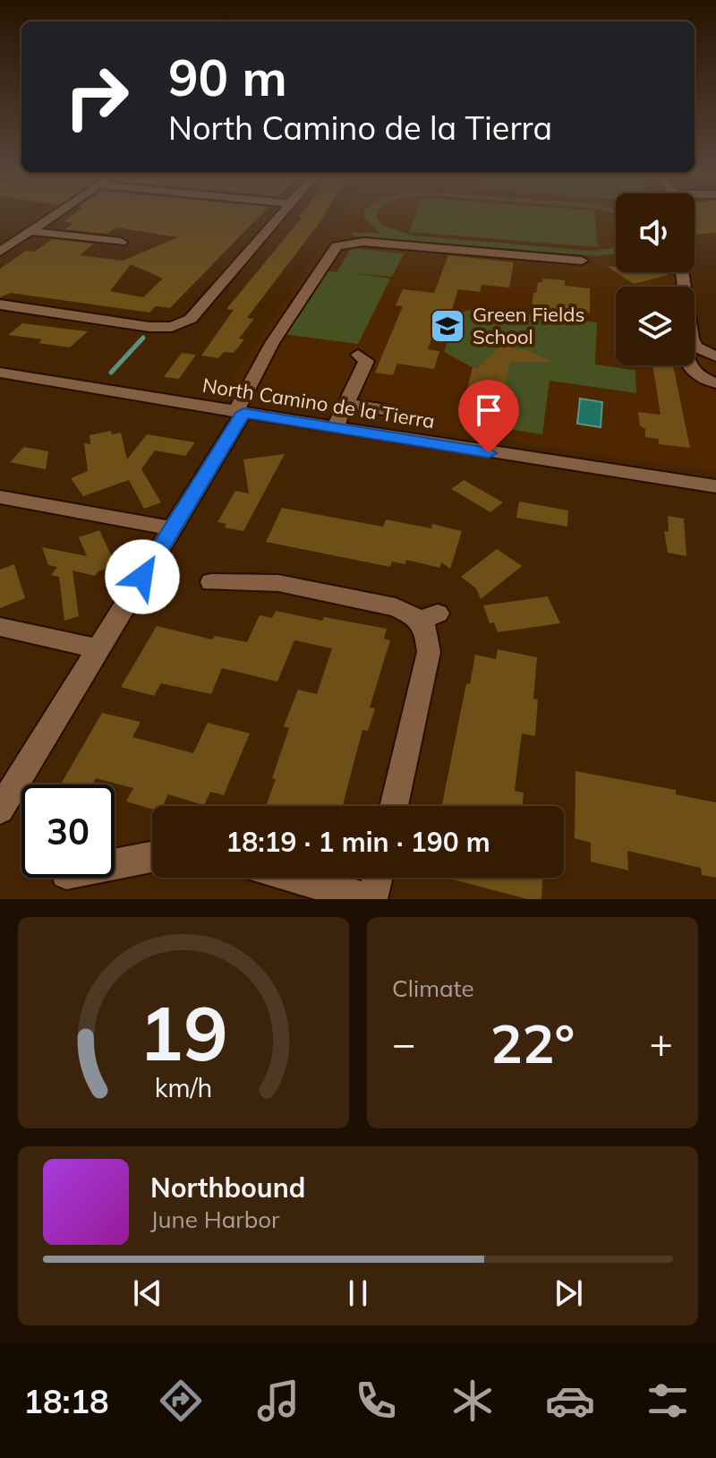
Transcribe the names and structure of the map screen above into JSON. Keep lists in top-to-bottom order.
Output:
{
  "streets": {
    "street": ["North Camino de la Tierra"]
  },
  "places": {
    "school or university": ["Green Fields School"]
  },
  "page": {
    "turn": ["90 m", "North Camino de la Tierra"],
    "limit": "30",
    "trip": "18:19 · 1 min · 190 m",
    "tile": "Climate",
    "heat": ["−", "22°", "+"],
    "song": ["Northbound", "June Harbor"],
    "tabs": "18:18",
    "gauge": ["19", "km/h"]
  }
}
